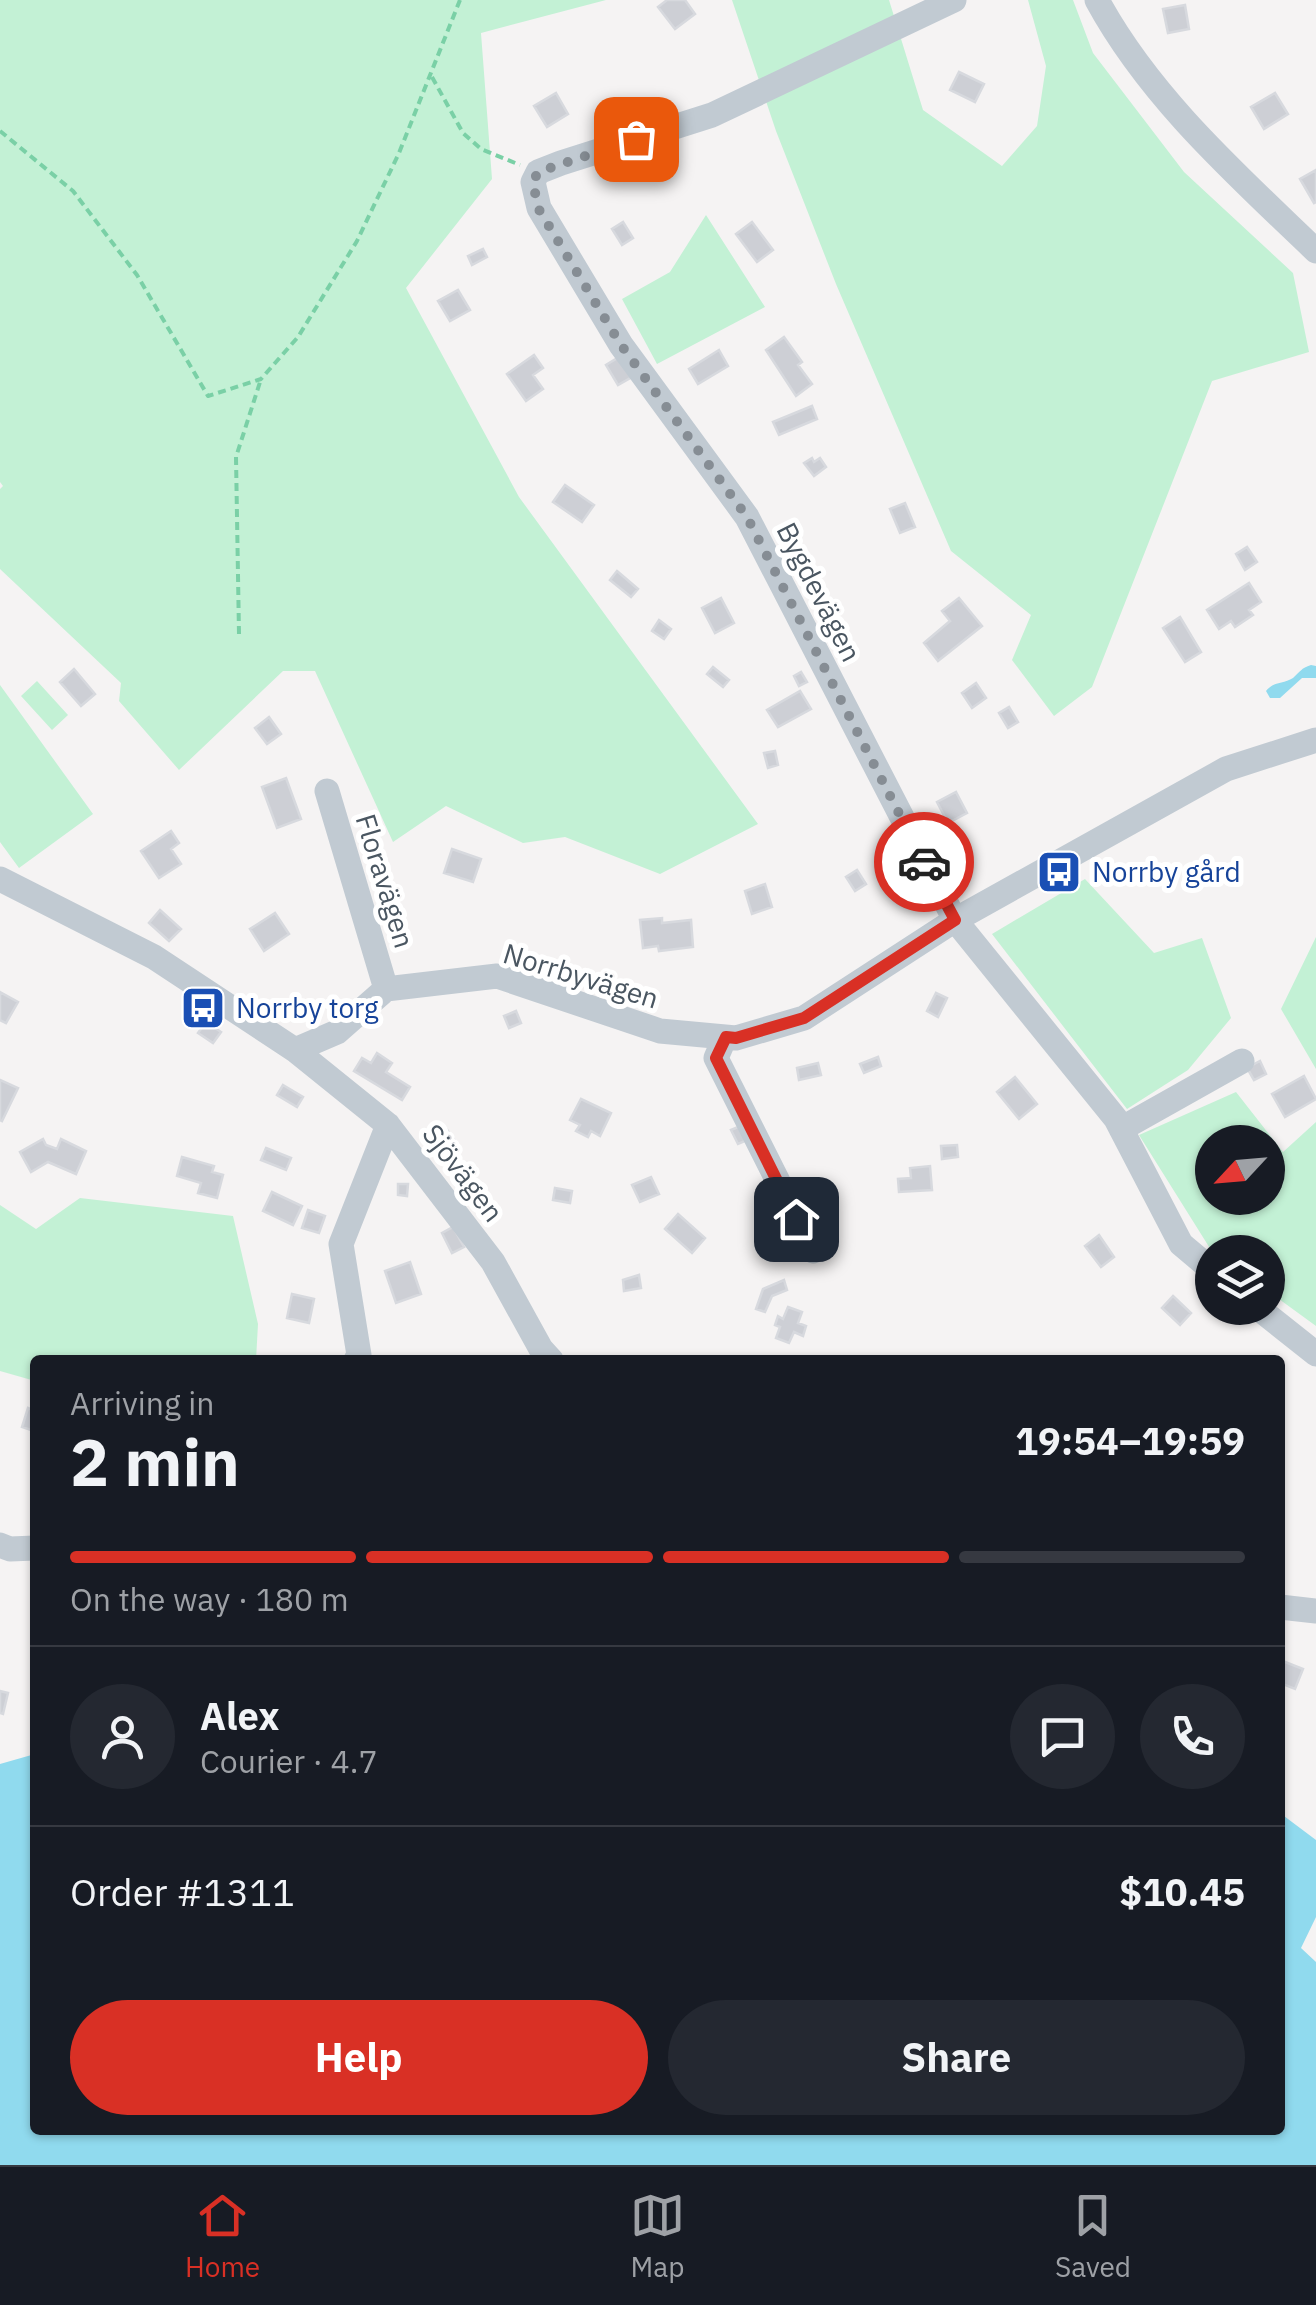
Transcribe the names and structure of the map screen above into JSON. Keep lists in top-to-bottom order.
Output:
{
  "streets": {
    "street": [
      "Bygdevägen",
      "Floravägen",
      "Norrbyvägen",
      "Sjövägen"
    ]
  },
  "crossings": [
    ["Bygdevägen", "Norrbyvägen"],
    ["Floravägen", "Norrbyvägen"]
  ],
  "places": {
    "bus stop": ["Norrby gård", "Norrby torg"]
  },
  "north": "bottom left",
  "page": {
    "heading": ["2 min", "Arriving in", "19:54–19:59"],
    "panel": [
      "Alex",
      "Courier · 4.7",
      "Order #1311",
      "$10.45"
    ],
    "bar": "On the way · 180 m",
    "buttons": ["Help", "Share"],
    "tabs": ["Home", "Map", "Saved"]
  }
}
